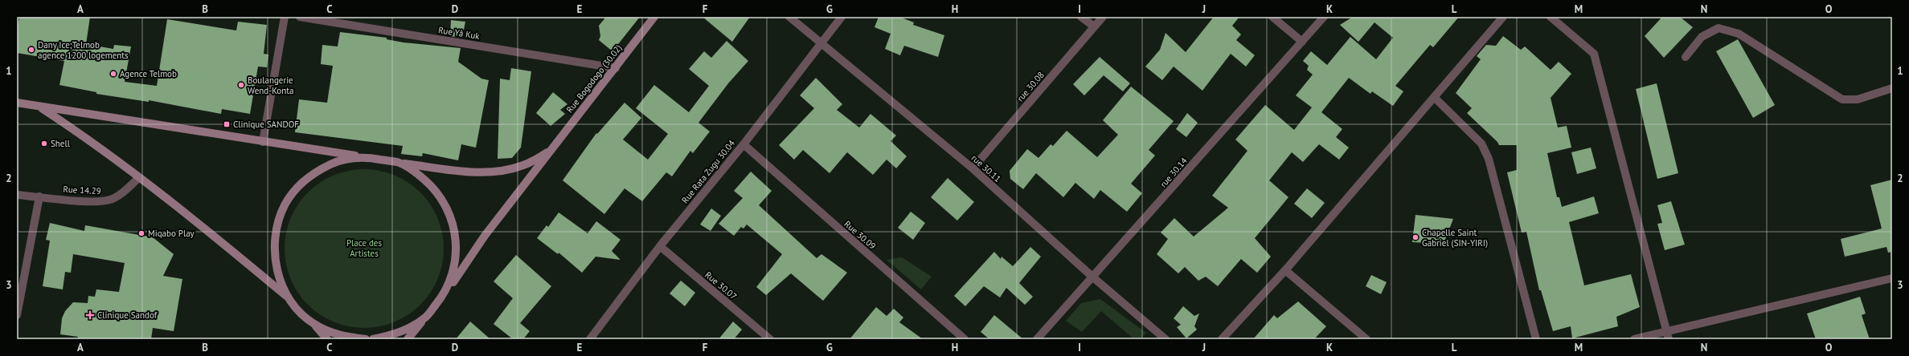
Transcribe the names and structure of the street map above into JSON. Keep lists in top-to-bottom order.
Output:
{
  "streets": {
    "street": [
      "Rue Yâ Kuk",
      "Rue Bogodogo (30.02)",
      "rue 30.08",
      "rue 30.11",
      "Rue Rata Zugu 30.04",
      "rue 30.14",
      "Rue 14.29",
      "Rue 30.09",
      "Rue 30.07"
    ]
  },
  "crossings": [
    ["Rue Yâ Kuk", "Rue Bogodogo (30.02)"],
    ["rue 30.08", "rue 30.11"],
    ["rue 30.11", "Rue Rata Zugu 30.04"],
    ["rue 30.11", "rue 30.14"],
    ["Rue Rata Zugu 30.04", "Rue 30.09"],
    ["Rue Rata Zugu 30.04", "Rue 30.07"]
  ],
  "parks": ["Place des Artistes"],
  "places": {
    "other": [
      "Dany Ice;Telmob agence 1200 logements",
      "Agence Telmob",
      "Boulangerie Wend-Konta",
      "Shell",
      "Miqabo Play",
      "Chapelle Saint Gabriel (SIN-YIRI)"
    ],
    "transit": ["Clinique SANDOF"],
    "health": ["Clinique Sandof"]
  },
  "grid": {
    "columns": [
      "A",
      "B",
      "C",
      "D",
      "E",
      "F",
      "G",
      "H",
      "I",
      "J",
      "K",
      "L",
      "M",
      "N",
      "O"
    ],
    "rows": ["1", "2", "3"]
  }
}
